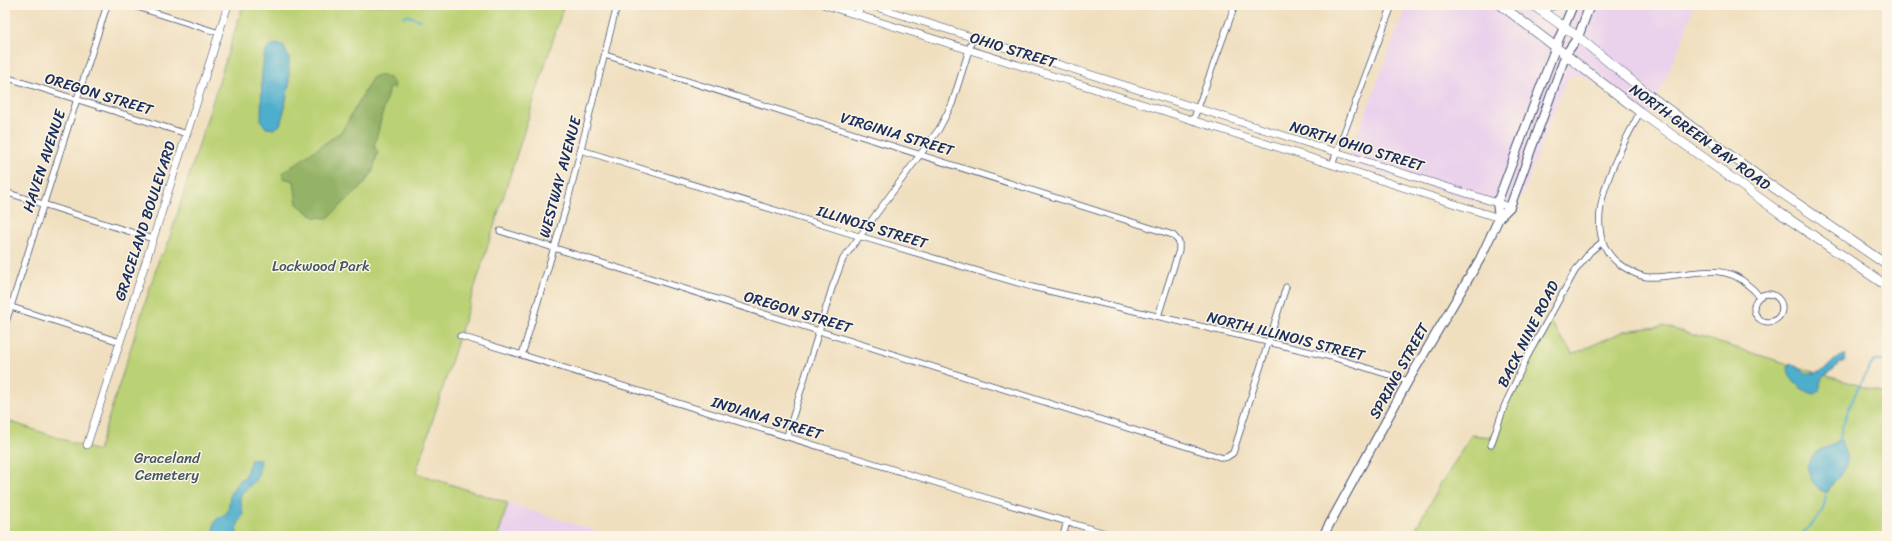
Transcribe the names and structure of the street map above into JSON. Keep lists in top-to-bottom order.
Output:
{
  "streets": {
    "main road": ["NORTH GREEN BAY ROAD", "SPRING STREET"],
    "street": [
      "OHIO STREET",
      "OREGON STREET",
      "VIRGINIA STREET",
      "NORTH OHIO STREET",
      "HAVEN AVENUE",
      "WESTWAY AVENUE",
      "GRACELAND BOULEVARD",
      "ILLINOIS STREET",
      "BACK NINE ROAD",
      "NORTH ILLINOIS STREET",
      "INDIANA STREET"
    ]
  },
  "crossings": [
    ["OHIO STREET", "NORTH OHIO STREET"],
    ["OREGON STREET", "HAVEN AVENUE"],
    ["OREGON STREET", "WESTWAY AVENUE"],
    ["OREGON STREET", "GRACELAND BOULEVARD"],
    ["OREGON STREET", "NORTH ILLINOIS STREET"],
    ["VIRGINIA STREET", "WESTWAY AVENUE"],
    ["VIRGINIA STREET", "ILLINOIS STREET"],
    ["VIRGINIA STREET", "NORTH ILLINOIS STREET"],
    ["NORTH GREEN BAY ROAD", "SPRING STREET"],
    ["NORTH OHIO STREET", "SPRING STREET"],
    ["WESTWAY AVENUE", "ILLINOIS STREET"],
    ["WESTWAY AVENUE", "INDIANA STREET"],
    ["ILLINOIS STREET", "NORTH ILLINOIS STREET"],
    ["NORTH ILLINOIS STREET", "SPRING STREET"]
  ],
  "parks": ["Lockwood Park", "Graceland Cemetery"]
}
